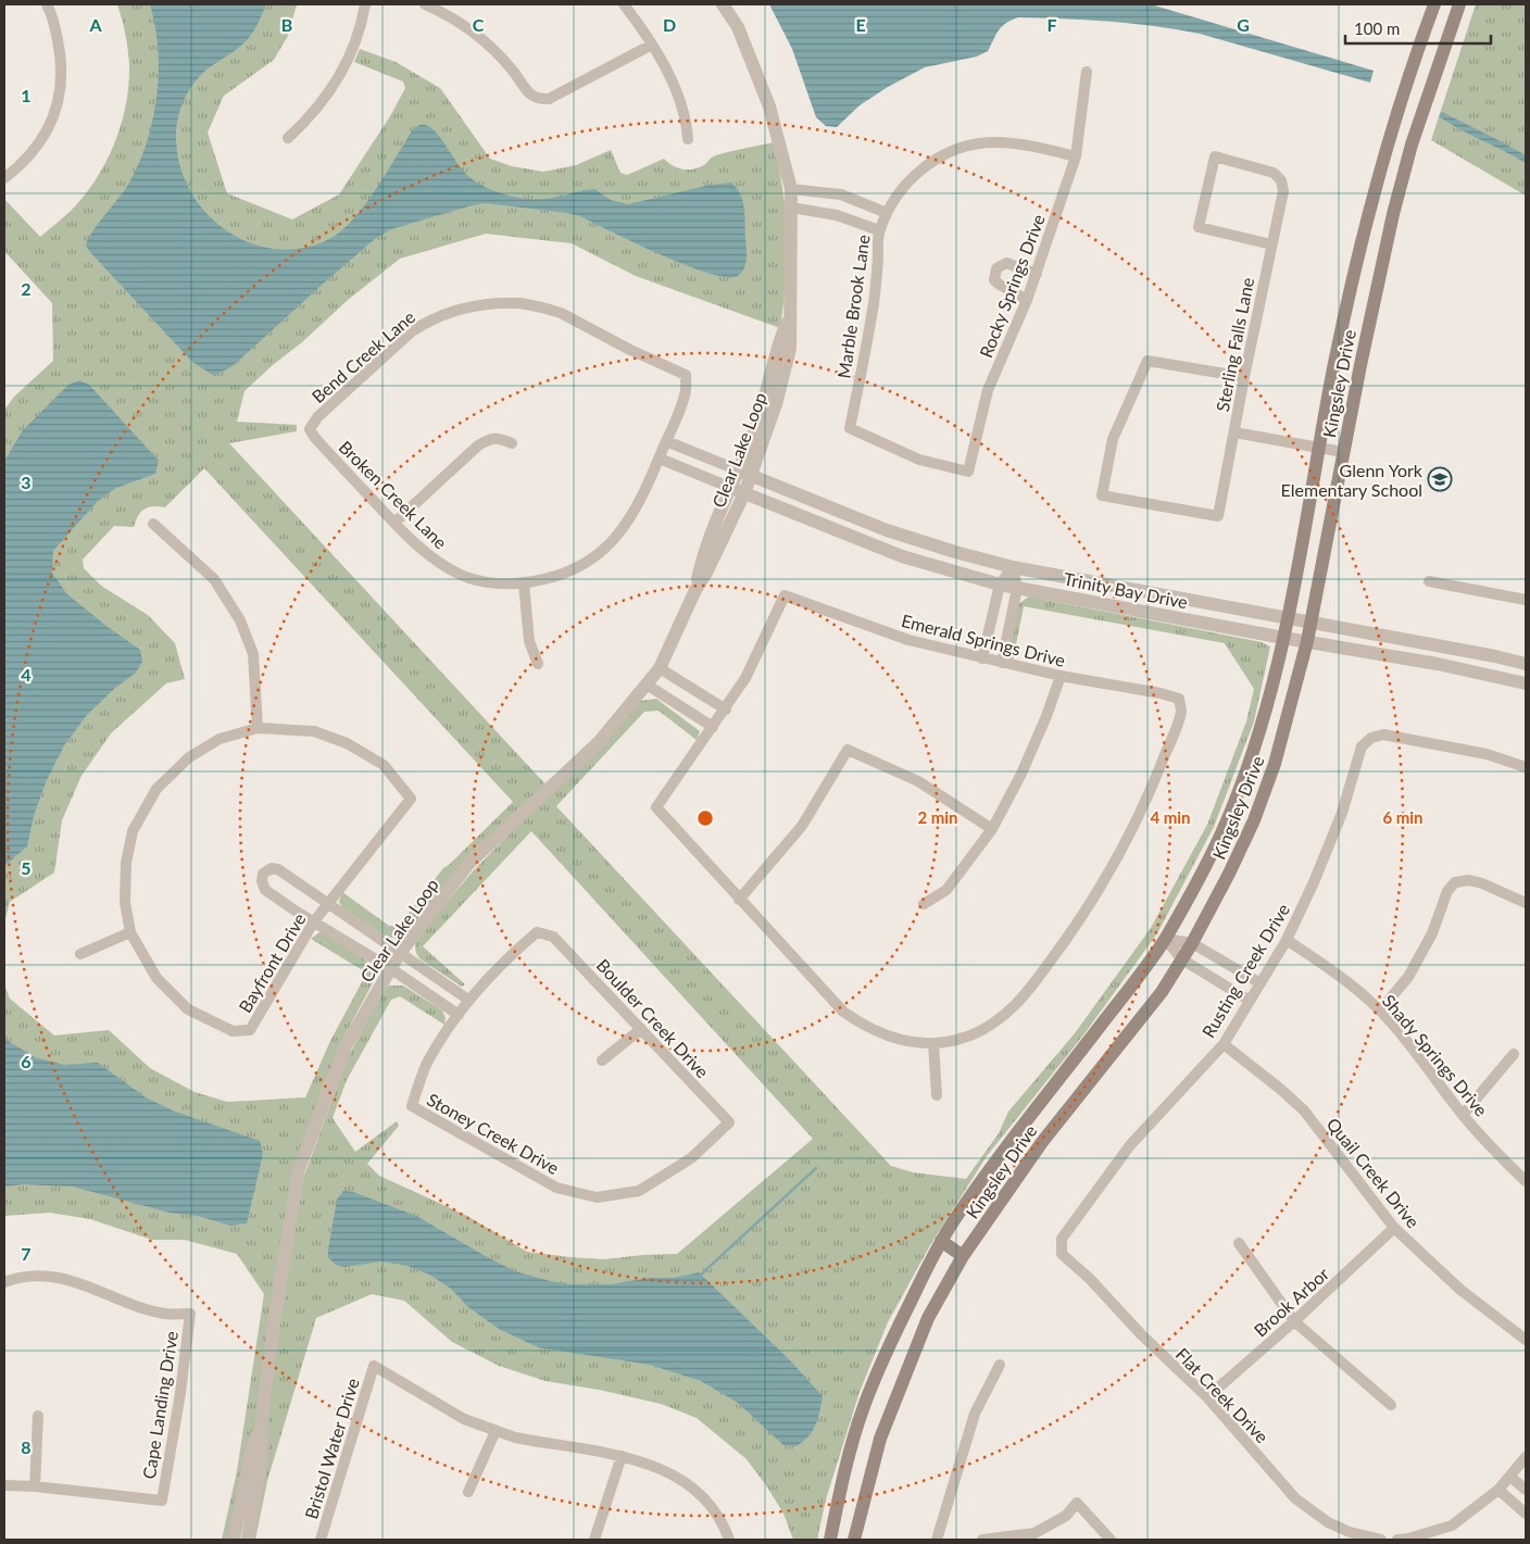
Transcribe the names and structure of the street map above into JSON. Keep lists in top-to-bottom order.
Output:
{
  "streets": {
    "main road": ["Kingsley Drive"],
    "street": [
      "Rocky Springs Drive",
      "Marble Brook Lane",
      "Sterling Falls Lane",
      "Bend Creek Lane",
      "Clear Lake Loop",
      "Broken Creek Lane",
      "Trinity Bay Drive",
      "Emerald Springs Drive",
      "Bayfront Drive",
      "Rusting Creek Drive",
      "Boulder Creek Drive",
      "Shady Springs Drive",
      "Stoney Creek Drive",
      "Quail Creek Drive",
      "Brook Arbor",
      "Flat Creek Drive",
      "Cape Landing Drive",
      "Bristol Water Drive"
    ]
  },
  "crossings": [
    ["Rocky Springs Drive", "Marble Brook Lane"],
    ["Bend Creek Lane", "Broken Creek Lane"],
    ["Kingsley Drive", "Trinity Bay Drive"],
    ["Clear Lake Loop", "Trinity Bay Drive"],
    ["Rusting Creek Drive", "Shady Springs Drive"],
    ["Rusting Creek Drive", "Quail Creek Drive"],
    ["Rusting Creek Drive", "Flat Creek Drive"],
    ["Boulder Creek Drive", "Stoney Creek Drive"],
    ["Quail Creek Drive", "Brook Arbor"],
    ["Brook Arbor", "Flat Creek Drive"]
  ],
  "places": {
    "school or university": ["Glenn York Elementary School"]
  },
  "scale_bar": "100 m",
  "grid": {
    "columns": [
      "A",
      "B",
      "C",
      "D",
      "E",
      "F",
      "G"
    ],
    "rows": [
      "1",
      "2",
      "3",
      "4",
      "5",
      "6",
      "7",
      "8"
    ]
  },
  "rings": ["2 min", "4 min", "6 min"]
}
